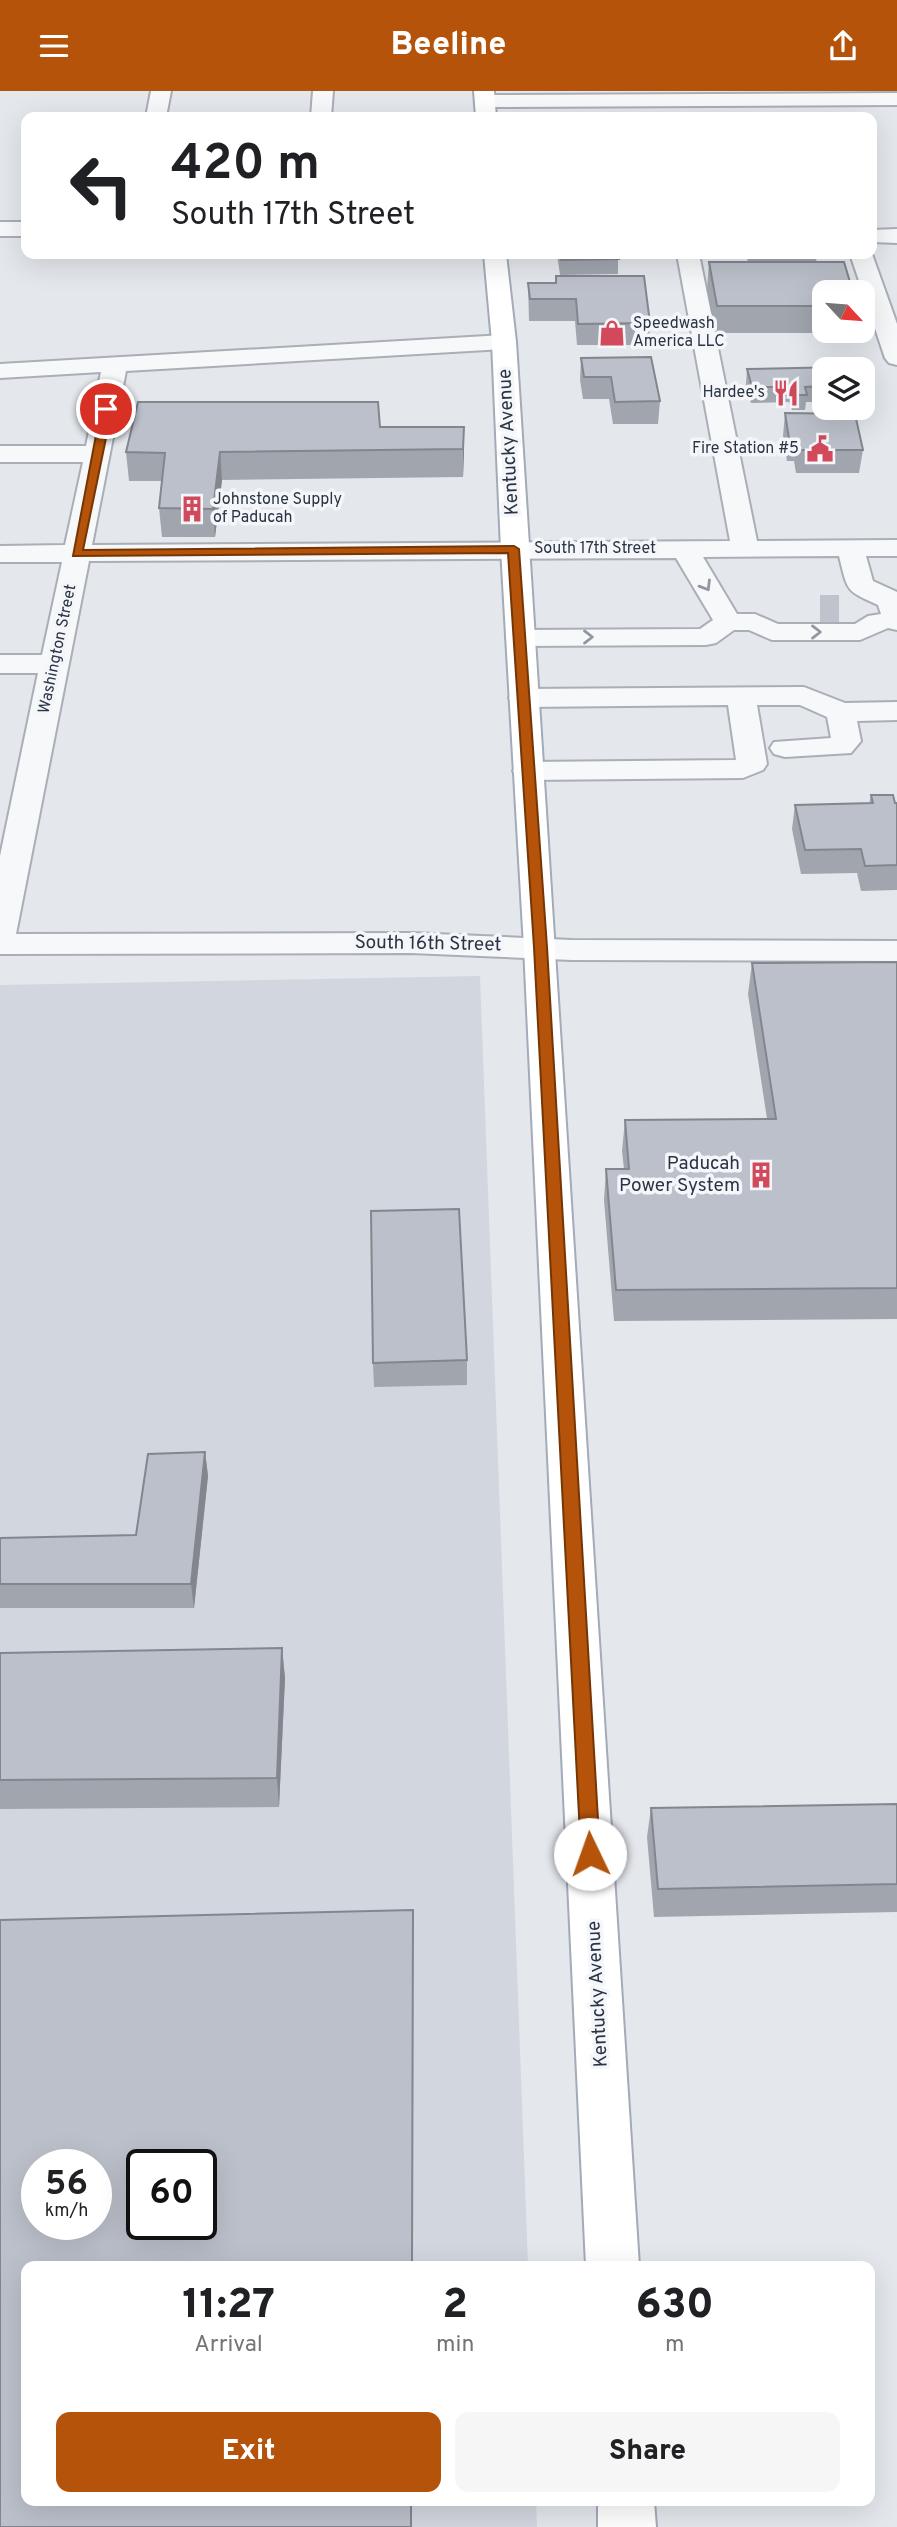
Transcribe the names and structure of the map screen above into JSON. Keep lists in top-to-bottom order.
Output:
{
  "streets": {
    "main road": ["Kentucky Avenue"],
    "street": ["South 17th Street", "Washington Street", "South 16th Street"]
  },
  "crossings": [
    ["Kentucky Avenue", "South 17th Street"],
    ["Kentucky Avenue", "South 16th Street"],
    ["South 17th Street", "Washington Street"]
  ],
  "places": {
    "shop": ["Speedwash America LLC"],
    "restaurant": ["Hardee's"],
    "public building": ["Fire Station #5"],
    "building": ["Johnstone Supply of Paducah", "Paducah Power System"]
  },
  "north": "bottom right",
  "page": {
    "header": "Beeline",
    "turn": ["420 m", "South 17th Street"],
    "speed": "56 km/h",
    "limit": "60",
    "eta": [
      "11:27",
      "Arrival",
      "2",
      "min",
      "630",
      "m"
    ],
    "buttons": ["Exit", "Share"]
  }
}
